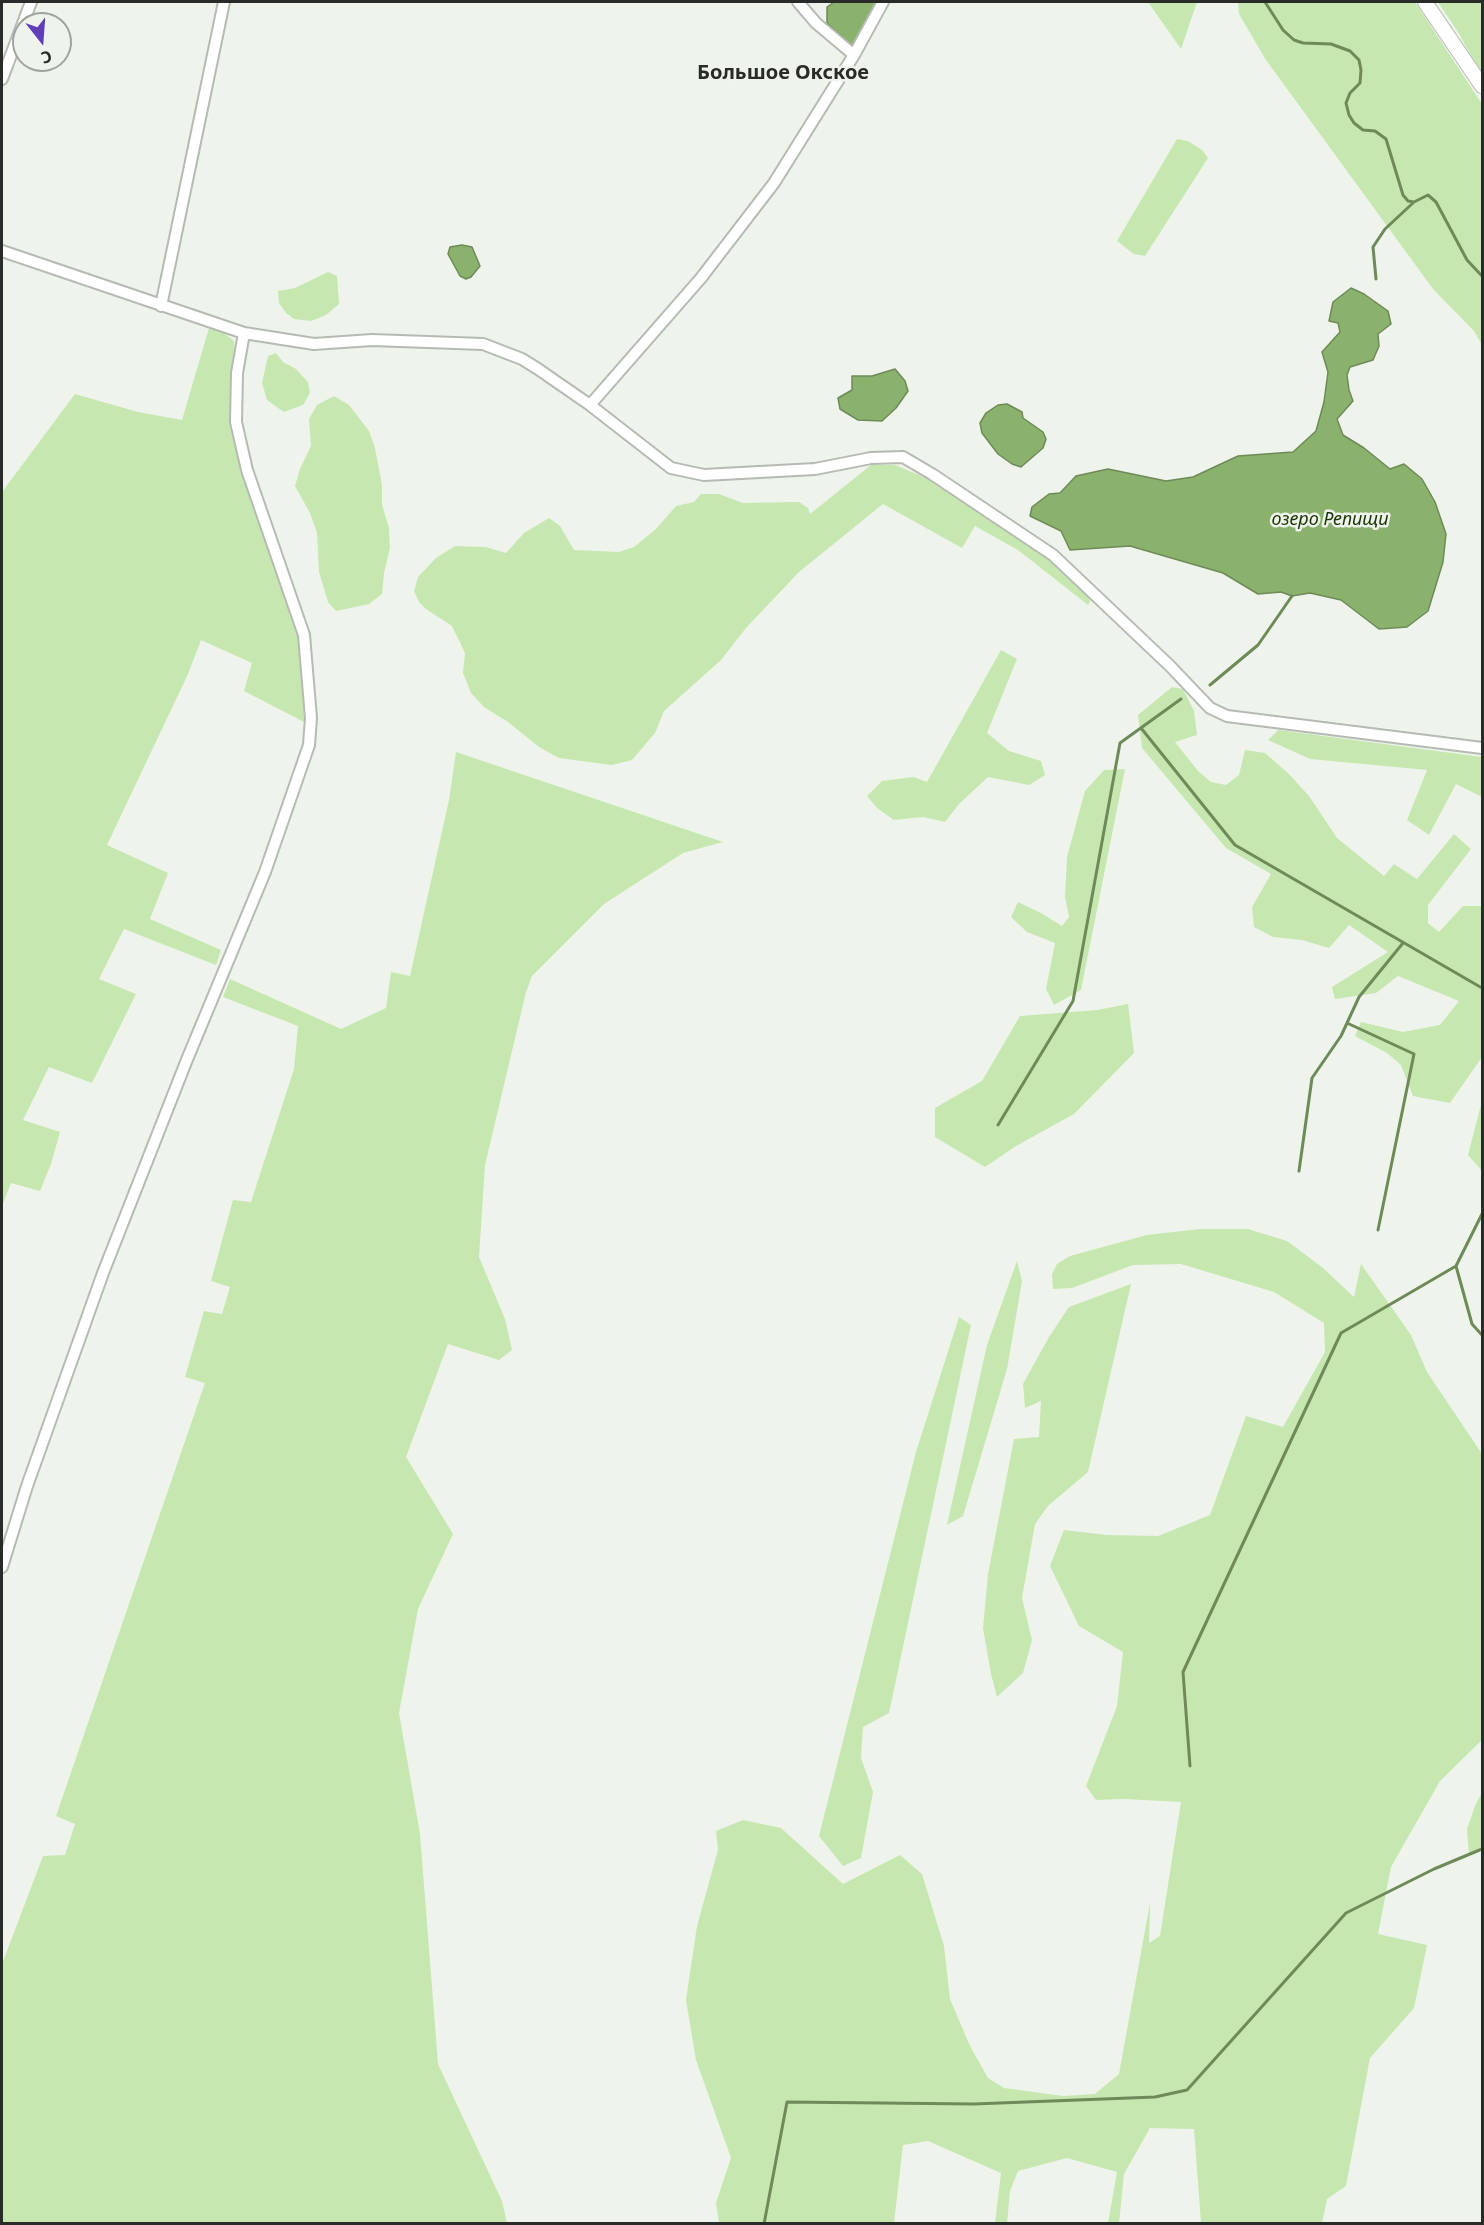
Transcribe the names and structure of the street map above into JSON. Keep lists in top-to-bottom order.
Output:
{
  "districts": ["Большое Окское"],
  "water": ["озеро Репищи"],
  "north": "bottom"
}
